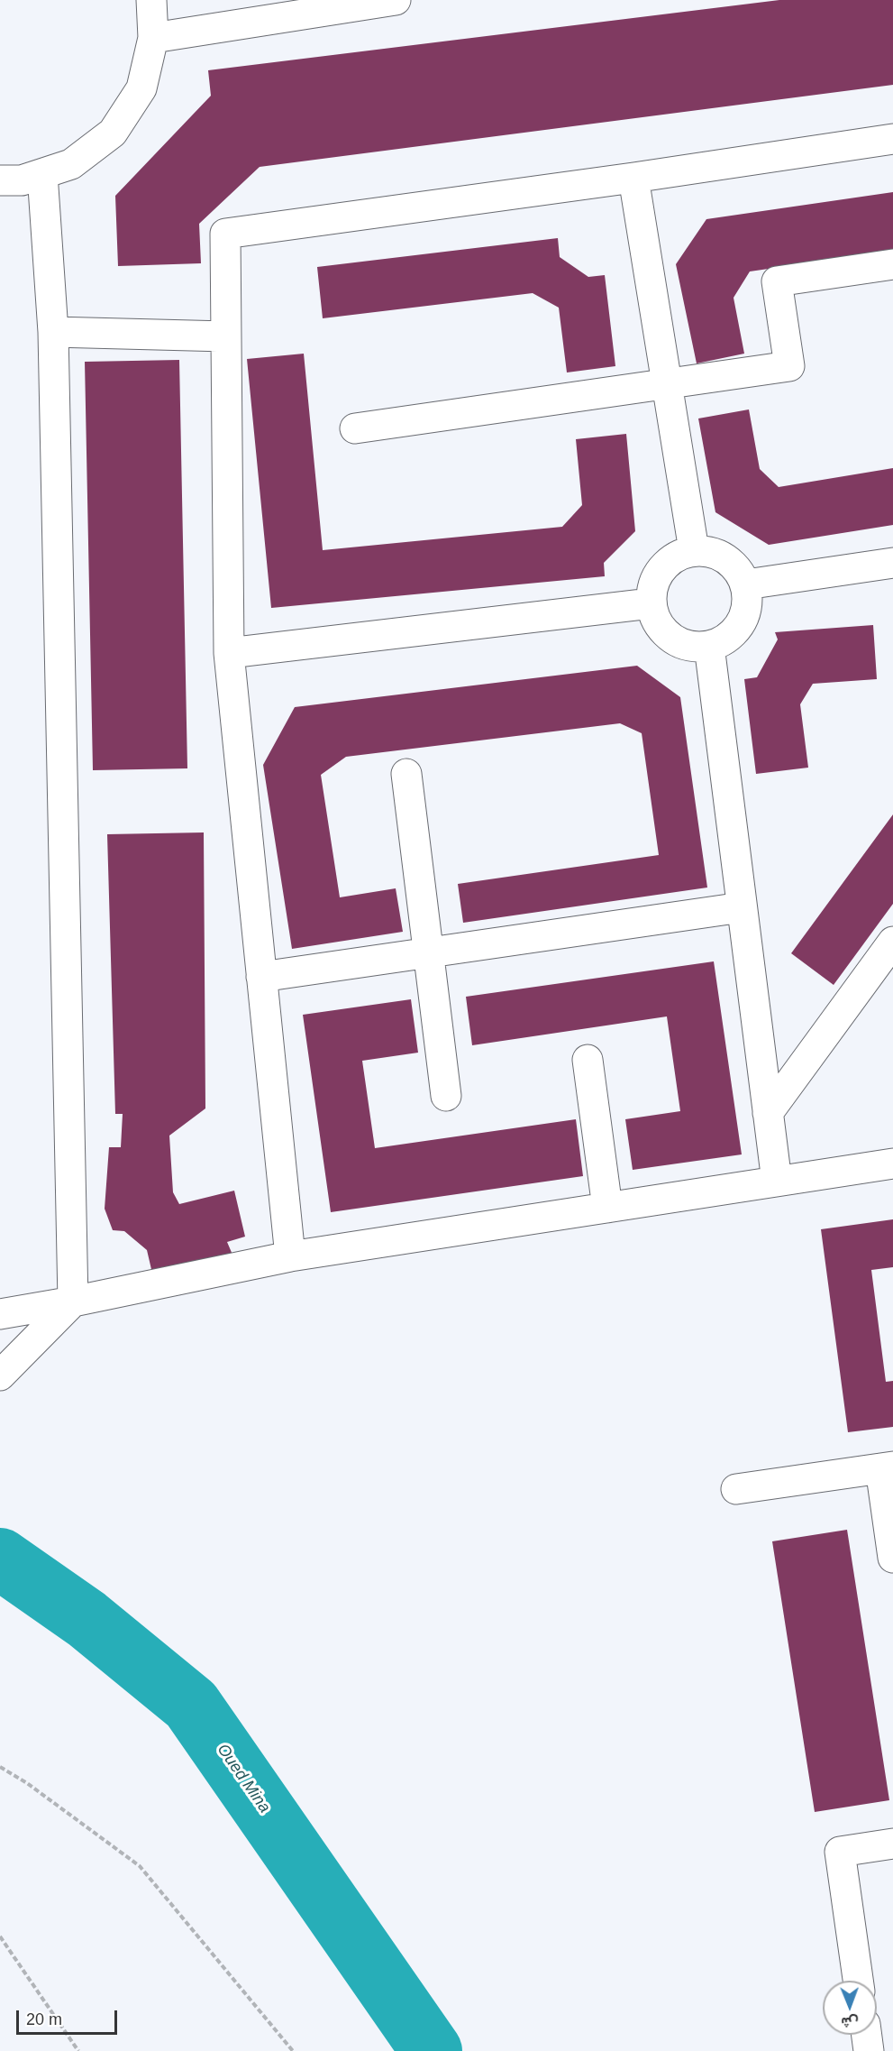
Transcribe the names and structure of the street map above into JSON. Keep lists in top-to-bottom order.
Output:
{
  "water": ["Oued Mina"],
  "scale_bar": "20 m",
  "north": "bottom"
}
